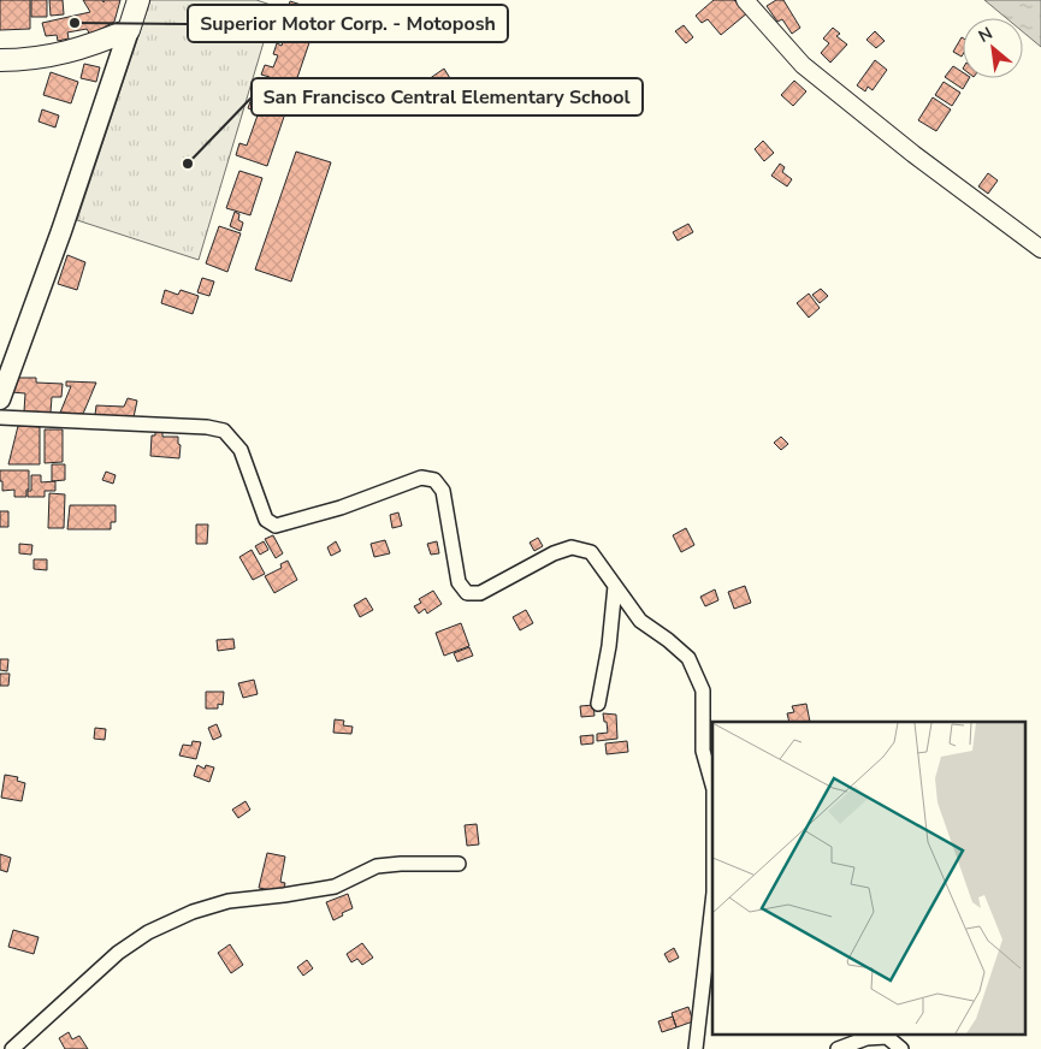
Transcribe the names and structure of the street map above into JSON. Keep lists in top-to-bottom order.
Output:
{
  "places": ["Superior Motor Corp. - Motoposh", "San Francisco Central Elementary School"],
  "north": "top left"
}
